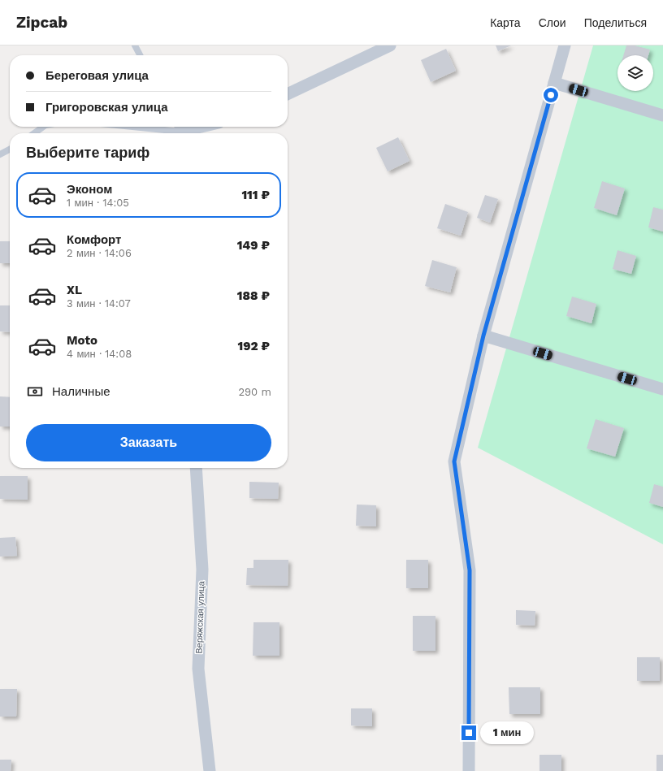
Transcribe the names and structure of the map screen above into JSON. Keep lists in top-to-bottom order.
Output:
{
  "streets": {
    "street": ["Веряжская улица"]
  },
  "page": {
    "header": "Zipcab",
    "nav": ["Карта", "Слои", "Поделиться"],
    "banner": ["Береговая улица", "Григоровская улица"],
    "heading": "Выберите тариф",
    "list": [
      {
        "name": "Эконом",
        "note": "1 мин · 14:05",
        "value": "111 ₽"
      },
      {
        "name": "Комфорт",
        "note": "2 мин · 14:06",
        "value": "149 ₽"
      },
      {
        "name": "XL",
        "note": "3 мин · 14:07",
        "value": "188 ₽"
      },
      {
        "name": "Moto",
        "note": "4 мин · 14:08",
        "value": "192 ₽"
      }
    ],
    "pay": ["Наличные", "290 m"],
    "buttons": "Заказать",
    "bubble": "1 мин"
  }
}
